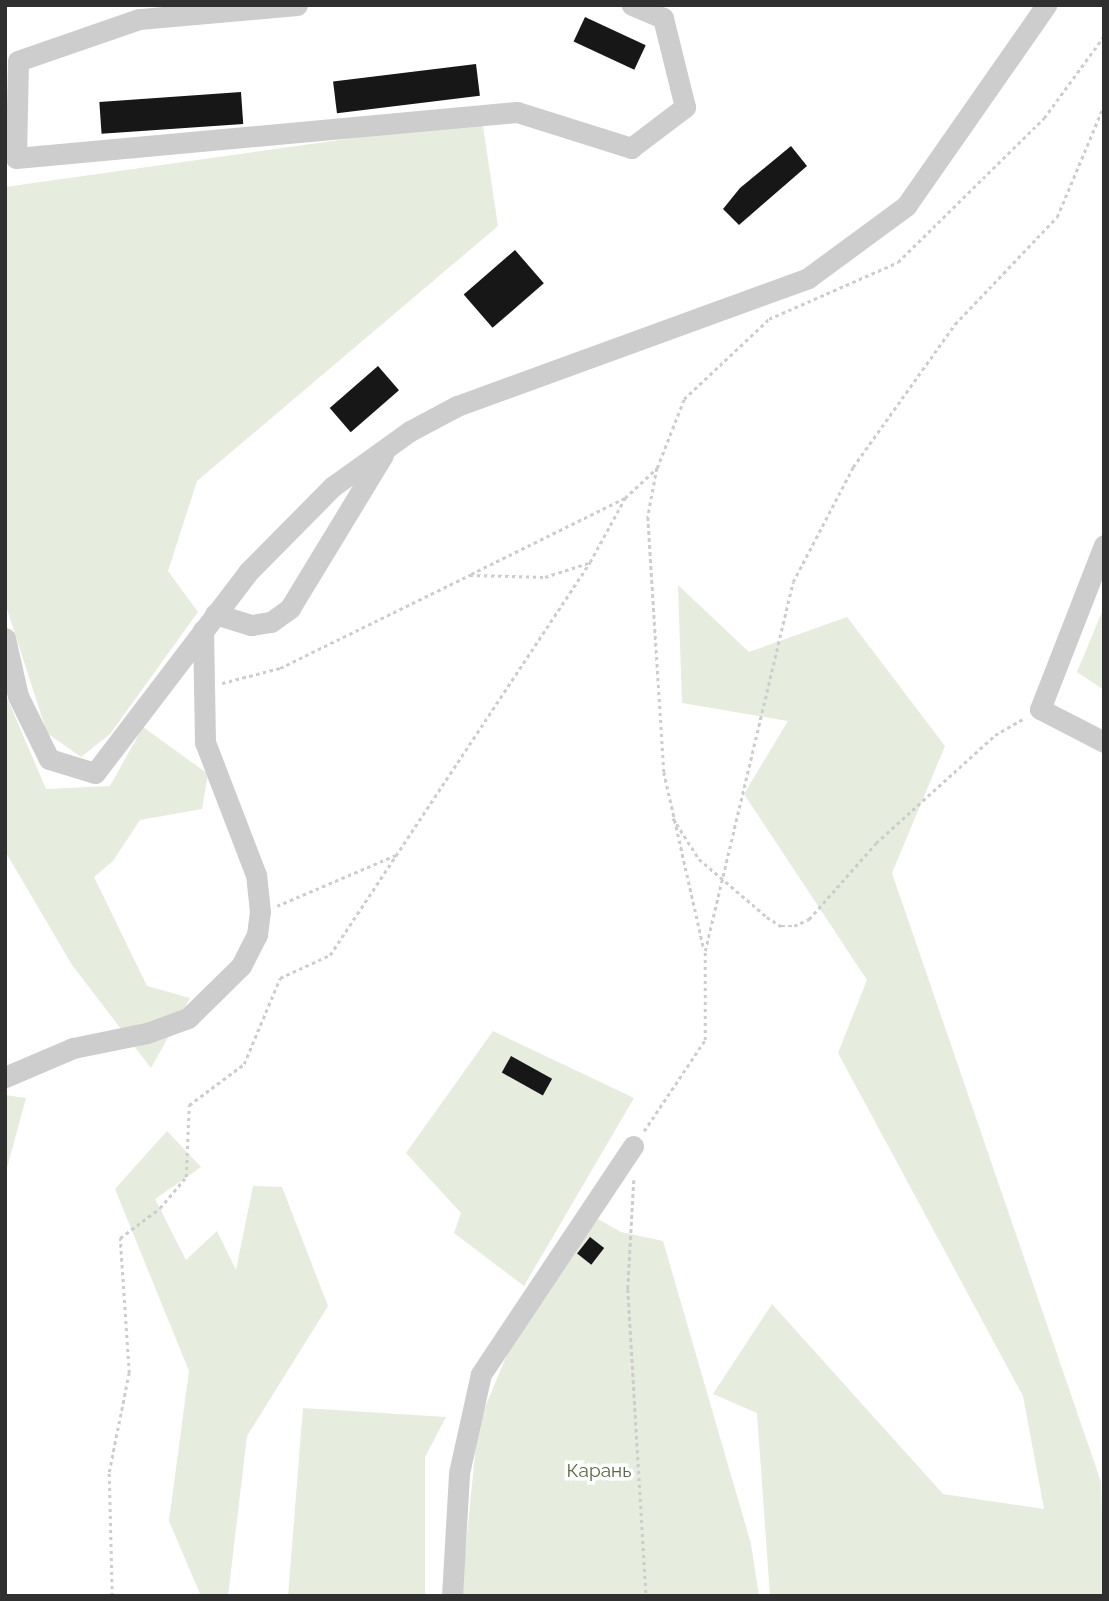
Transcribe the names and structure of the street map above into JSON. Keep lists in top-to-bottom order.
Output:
{
  "parks": ["Карань"]
}
